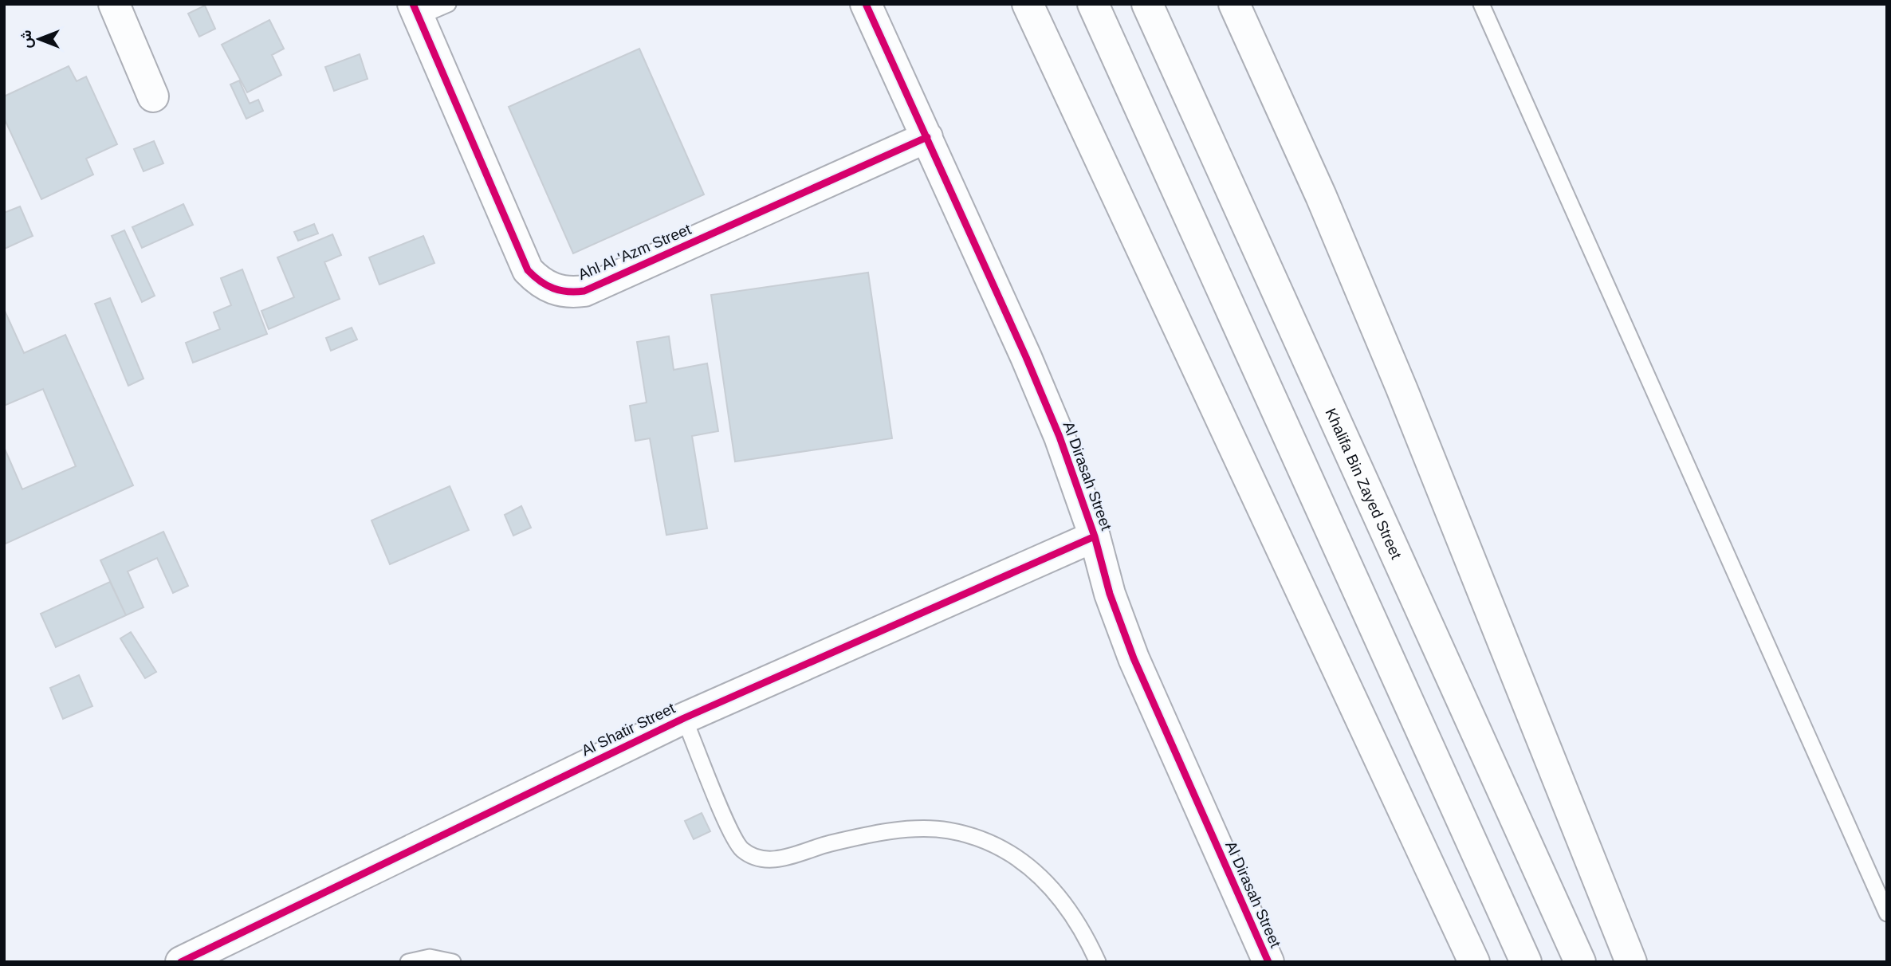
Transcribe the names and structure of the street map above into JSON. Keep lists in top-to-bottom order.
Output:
{
  "streets": {
    "main road": [
      "Ahl Al 'Azm Street",
      "Al Dirasah Street",
      "Khalifa Bin Zayed Street",
      "Al Shatir Street"
    ]
  },
  "crossings": [
    ["Ahl Al 'Azm Street", "Al Dirasah Street"],
    ["Al Dirasah Street", "Al Shatir Street"]
  ],
  "north": "left"
}
